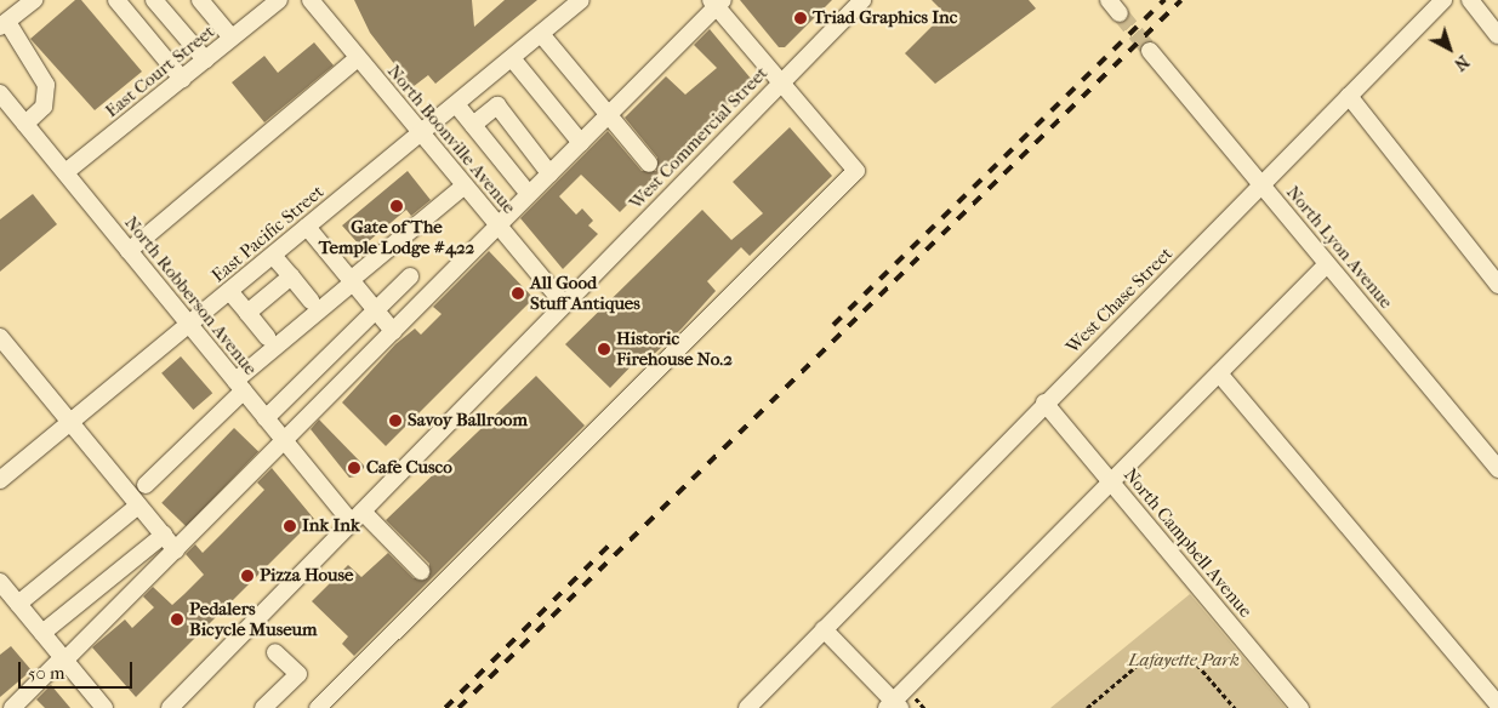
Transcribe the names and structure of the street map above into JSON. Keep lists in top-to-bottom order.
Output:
{
  "streets": {
    "street": [
      "East Court Street",
      "West Commercial Street",
      "North Boonville Avenue",
      "East Pacific Street",
      "North Lyon Avenue",
      "North Robberson Avenue",
      "West Chase Street",
      "North Campbell Avenue"
    ]
  },
  "crossings": [
    ["East Court Street", "North Robberson Avenue"],
    ["West Commercial Street", "North Boonville Avenue"],
    ["West Commercial Street", "North Robberson Avenue"],
    ["North Boonville Avenue", "East Pacific Street"],
    ["East Pacific Street", "North Robberson Avenue"],
    ["North Lyon Avenue", "West Chase Street"],
    ["West Chase Street", "North Campbell Avenue"]
  ],
  "parks": ["Lafayette Park"],
  "places": [
    "Triad Graphics Inc",
    "Gate of The Temple Lodge #422",
    "All Good Stuff Antiques",
    "Historic Firehouse No.2",
    "Savoy Ballroom",
    "Cafe Cusco",
    "Ink Ink",
    "Pizza House",
    "Pedalers Bicycle Museum"
  ],
  "scale_bar": "50 m",
  "north": "bottom right"
}
